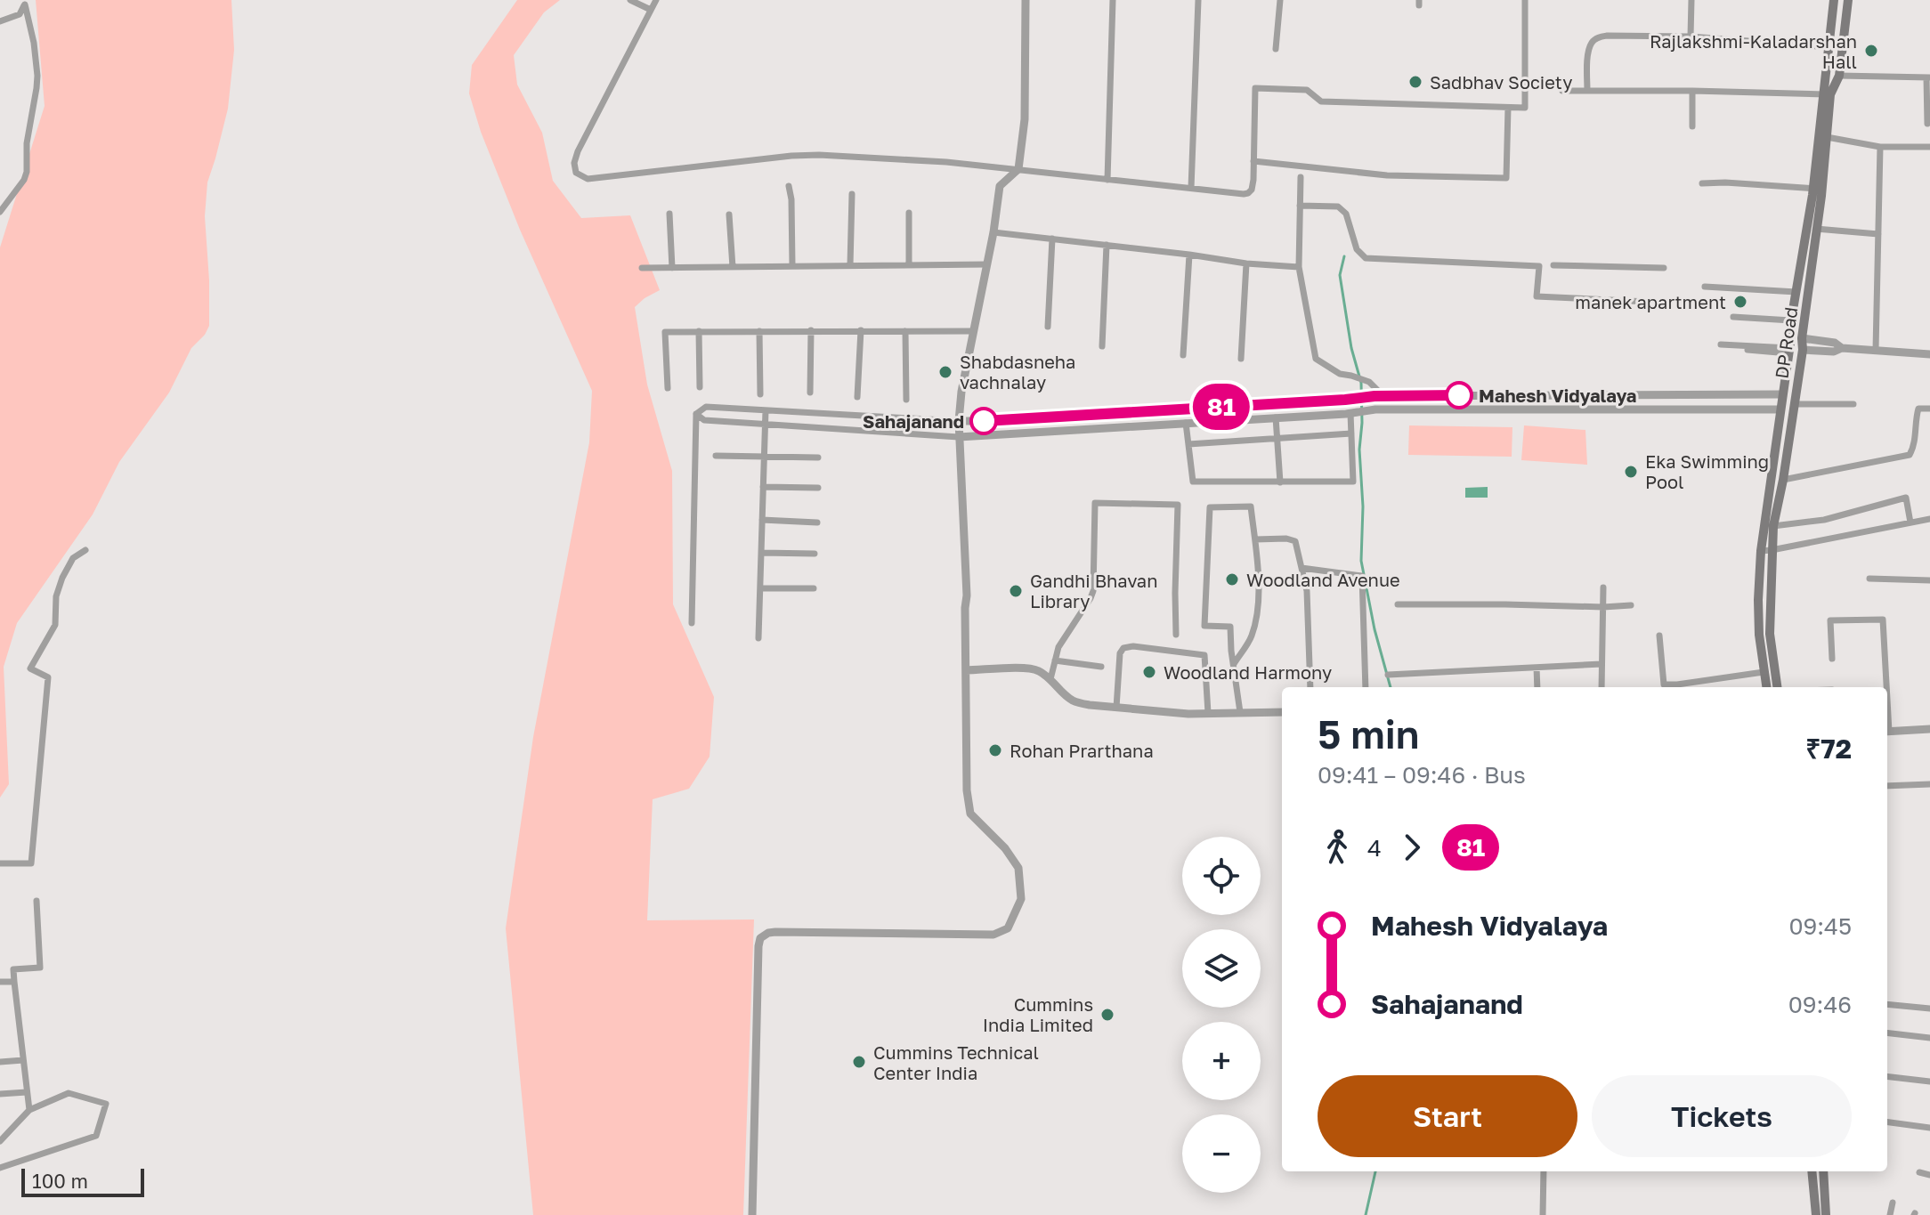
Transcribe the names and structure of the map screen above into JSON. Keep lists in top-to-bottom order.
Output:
{
  "streets": {
    "main road": ["DP Road"]
  },
  "places": [
    "Rajlakshmi-Kaladarshan Hall",
    "Sadbhav Society",
    "manek apartment",
    "Shabdasneha vachnalay",
    "Mahesh Vidyalaya",
    "Sahajanand",
    "Eka Swimming Pool",
    "Woodland Avenue",
    "Gandhi Bhavan Library",
    "Woodland Harmony",
    "Rohan Prarthana",
    "Cummins India Limited",
    "Cummins Technical Center India"
  ],
  "lines": ["bus line 81"],
  "scale_bar": "100 m",
  "page": {
    "on_map": "81",
    "heading": ["5 min", "09:41 – 09:46 · Bus", "₹72"],
    "legs": ["4", "81"],
    "map_buttons": ["+", "−"],
    "list": [
      {
        "name": "Mahesh Vidyalaya",
        "value": "09:45"
      },
      {
        "name": "Sahajanand",
        "value": "09:46"
      }
    ],
    "buttons": ["Start", "Tickets"],
    "scale": "100 m"
  }
}
